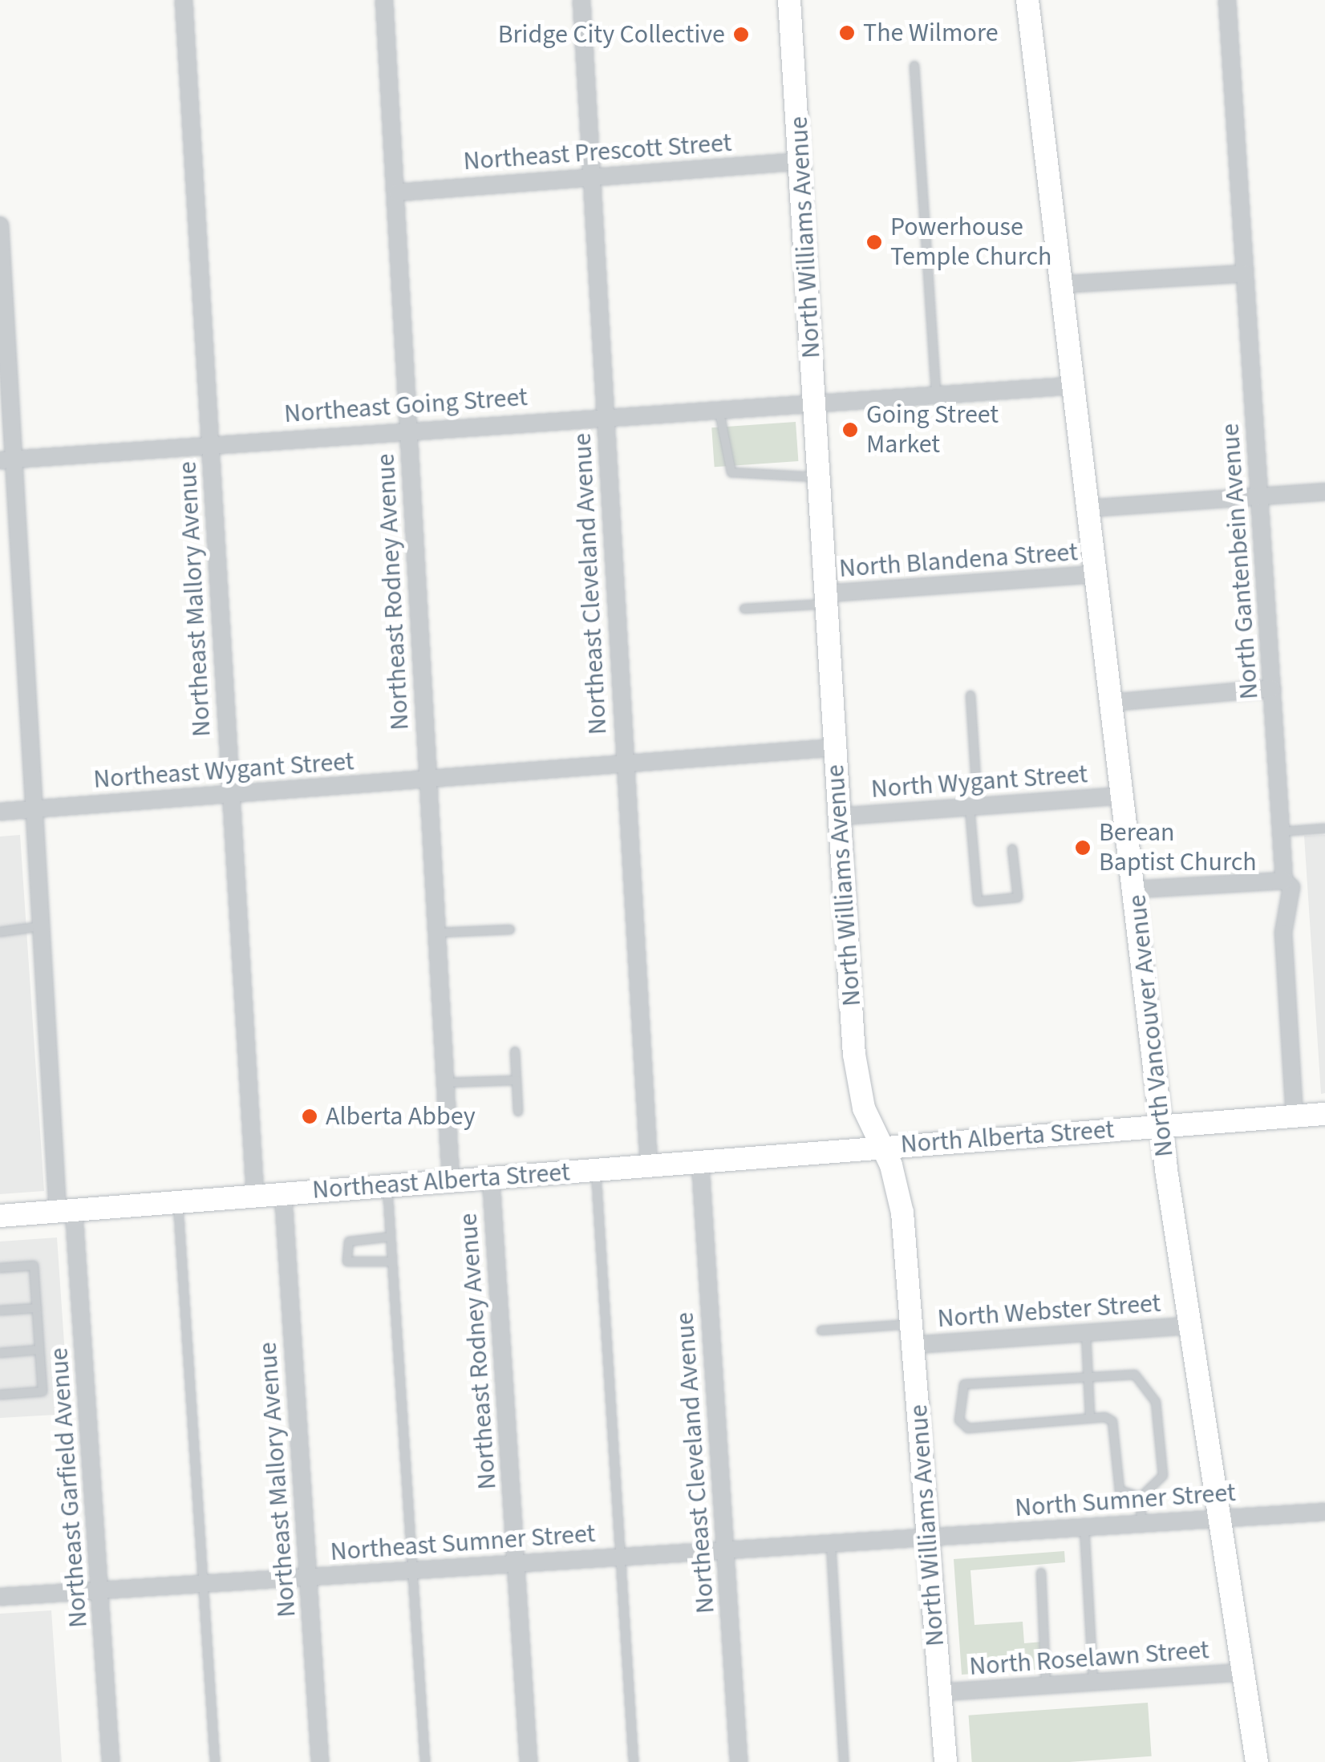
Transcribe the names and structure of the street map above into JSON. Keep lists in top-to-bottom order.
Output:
{
  "streets": {
    "main road": [
      "North Williams Avenue",
      "North Vancouver Avenue",
      "North Alberta Street",
      "Northeast Alberta Street"
    ],
    "street": [
      "Northeast Prescott Street",
      "Northeast Going Street",
      "North Blandena Street",
      "North Gantenbein Avenue",
      "Northeast Cleveland Avenue",
      "Northeast Rodney Avenue",
      "Northeast Mallory Avenue",
      "Northeast Wygant Street",
      "North Wygant Street",
      "North Webster Street",
      "Northeast Garfield Avenue",
      "North Sumner Street",
      "Northeast Sumner Street",
      "North Roselawn Street"
    ]
  },
  "crossings": [
    ["Northeast Prescott Street", "North Williams Avenue"],
    ["Northeast Prescott Street", "Northeast Cleveland Avenue"],
    ["Northeast Prescott Street", "Northeast Rodney Avenue"],
    ["North Williams Avenue", "Northeast Going Street"],
    ["North Williams Avenue", "North Blandena Street"],
    ["North Williams Avenue", "Northeast Wygant Street"],
    ["North Williams Avenue", "North Wygant Street"],
    ["North Williams Avenue", "North Alberta Street"],
    ["North Williams Avenue", "Northeast Alberta Street"],
    ["North Williams Avenue", "North Webster Street"],
    ["North Williams Avenue", "North Sumner Street"],
    ["North Williams Avenue", "Northeast Sumner Street"],
    ["North Williams Avenue", "North Roselawn Street"],
    ["Northeast Going Street", "Northeast Cleveland Avenue"],
    ["Northeast Going Street", "Northeast Rodney Avenue"],
    ["Northeast Going Street", "Northeast Mallory Avenue"],
    ["Northeast Going Street", "North Vancouver Avenue"],
    ["Northeast Going Street", "Northeast Garfield Avenue"],
    ["North Blandena Street", "North Gantenbein Avenue"],
    ["North Blandena Street", "North Vancouver Avenue"],
    ["North Gantenbein Avenue", "North Alberta Street"],
    ["Northeast Cleveland Avenue", "Northeast Wygant Street"],
    ["Northeast Cleveland Avenue", "Northeast Alberta Street"],
    ["Northeast Cleveland Avenue", "Northeast Sumner Street"],
    ["Northeast Rodney Avenue", "Northeast Wygant Street"],
    ["Northeast Rodney Avenue", "Northeast Alberta Street"],
    ["Northeast Rodney Avenue", "Northeast Sumner Street"],
    ["Northeast Mallory Avenue", "Northeast Wygant Street"],
    ["Northeast Mallory Avenue", "Northeast Alberta Street"],
    ["Northeast Mallory Avenue", "Northeast Sumner Street"],
    ["Northeast Wygant Street", "Northeast Garfield Avenue"],
    ["North Wygant Street", "North Vancouver Avenue"],
    ["North Vancouver Avenue", "North Alberta Street"],
    ["North Vancouver Avenue", "North Webster Street"],
    ["North Vancouver Avenue", "North Sumner Street"],
    ["North Vancouver Avenue", "North Roselawn Street"],
    ["North Alberta Street", "Northeast Alberta Street"],
    ["Northeast Alberta Street", "Northeast Garfield Avenue"],
    ["Northeast Garfield Avenue", "Northeast Sumner Street"],
    ["North Sumner Street", "Northeast Sumner Street"]
  ],
  "places": [
    "The Wilmore",
    "Bridge City Collective",
    "Powerhouse Temple Church",
    "Going Street Market",
    "Berean Baptist Church",
    "Alberta Abbey"
  ]
}
